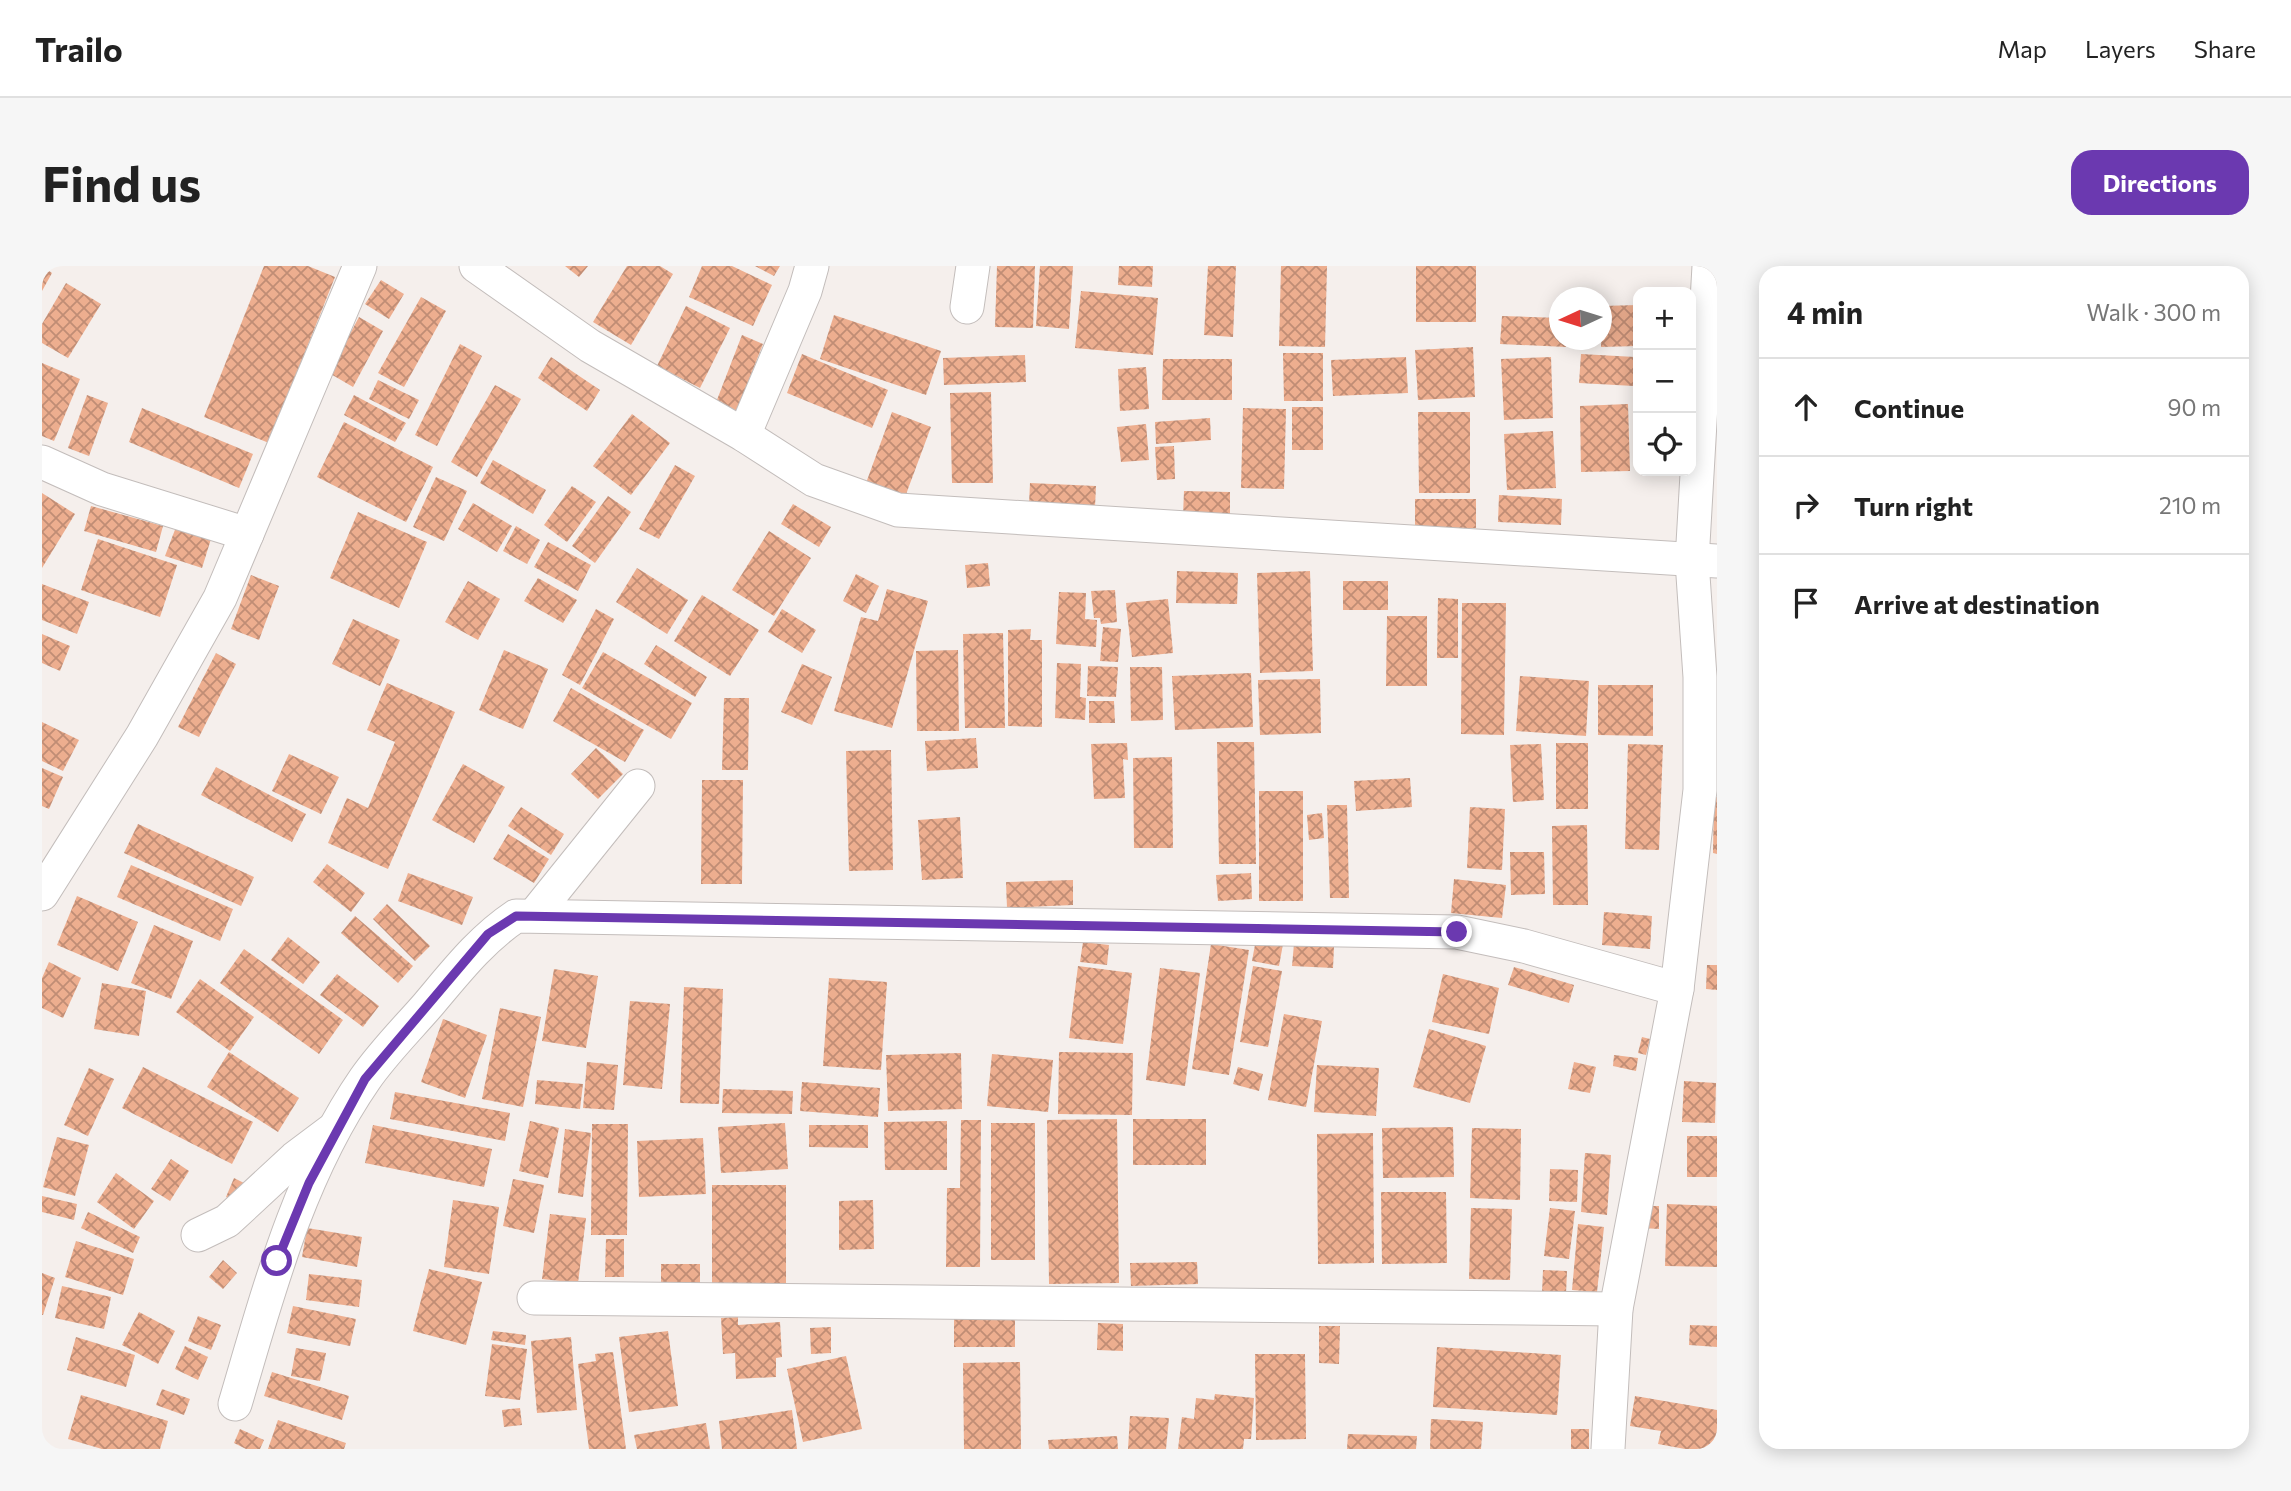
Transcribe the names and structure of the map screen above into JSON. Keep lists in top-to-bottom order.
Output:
{
  "north": "left",
  "page": {
    "header": "Trailo",
    "nav": ["Map", "Layers", "Share"],
    "buttons": "Directions",
    "title": "Find us",
    "heading": ["4 min", "Walk · 300 m"],
    "map_buttons": ["+", "−"],
    "list": [
      ["Continue", "90 m"],
      ["Turn right", "210 m"],
      "Arrive at destination"
    ]
  }
}
